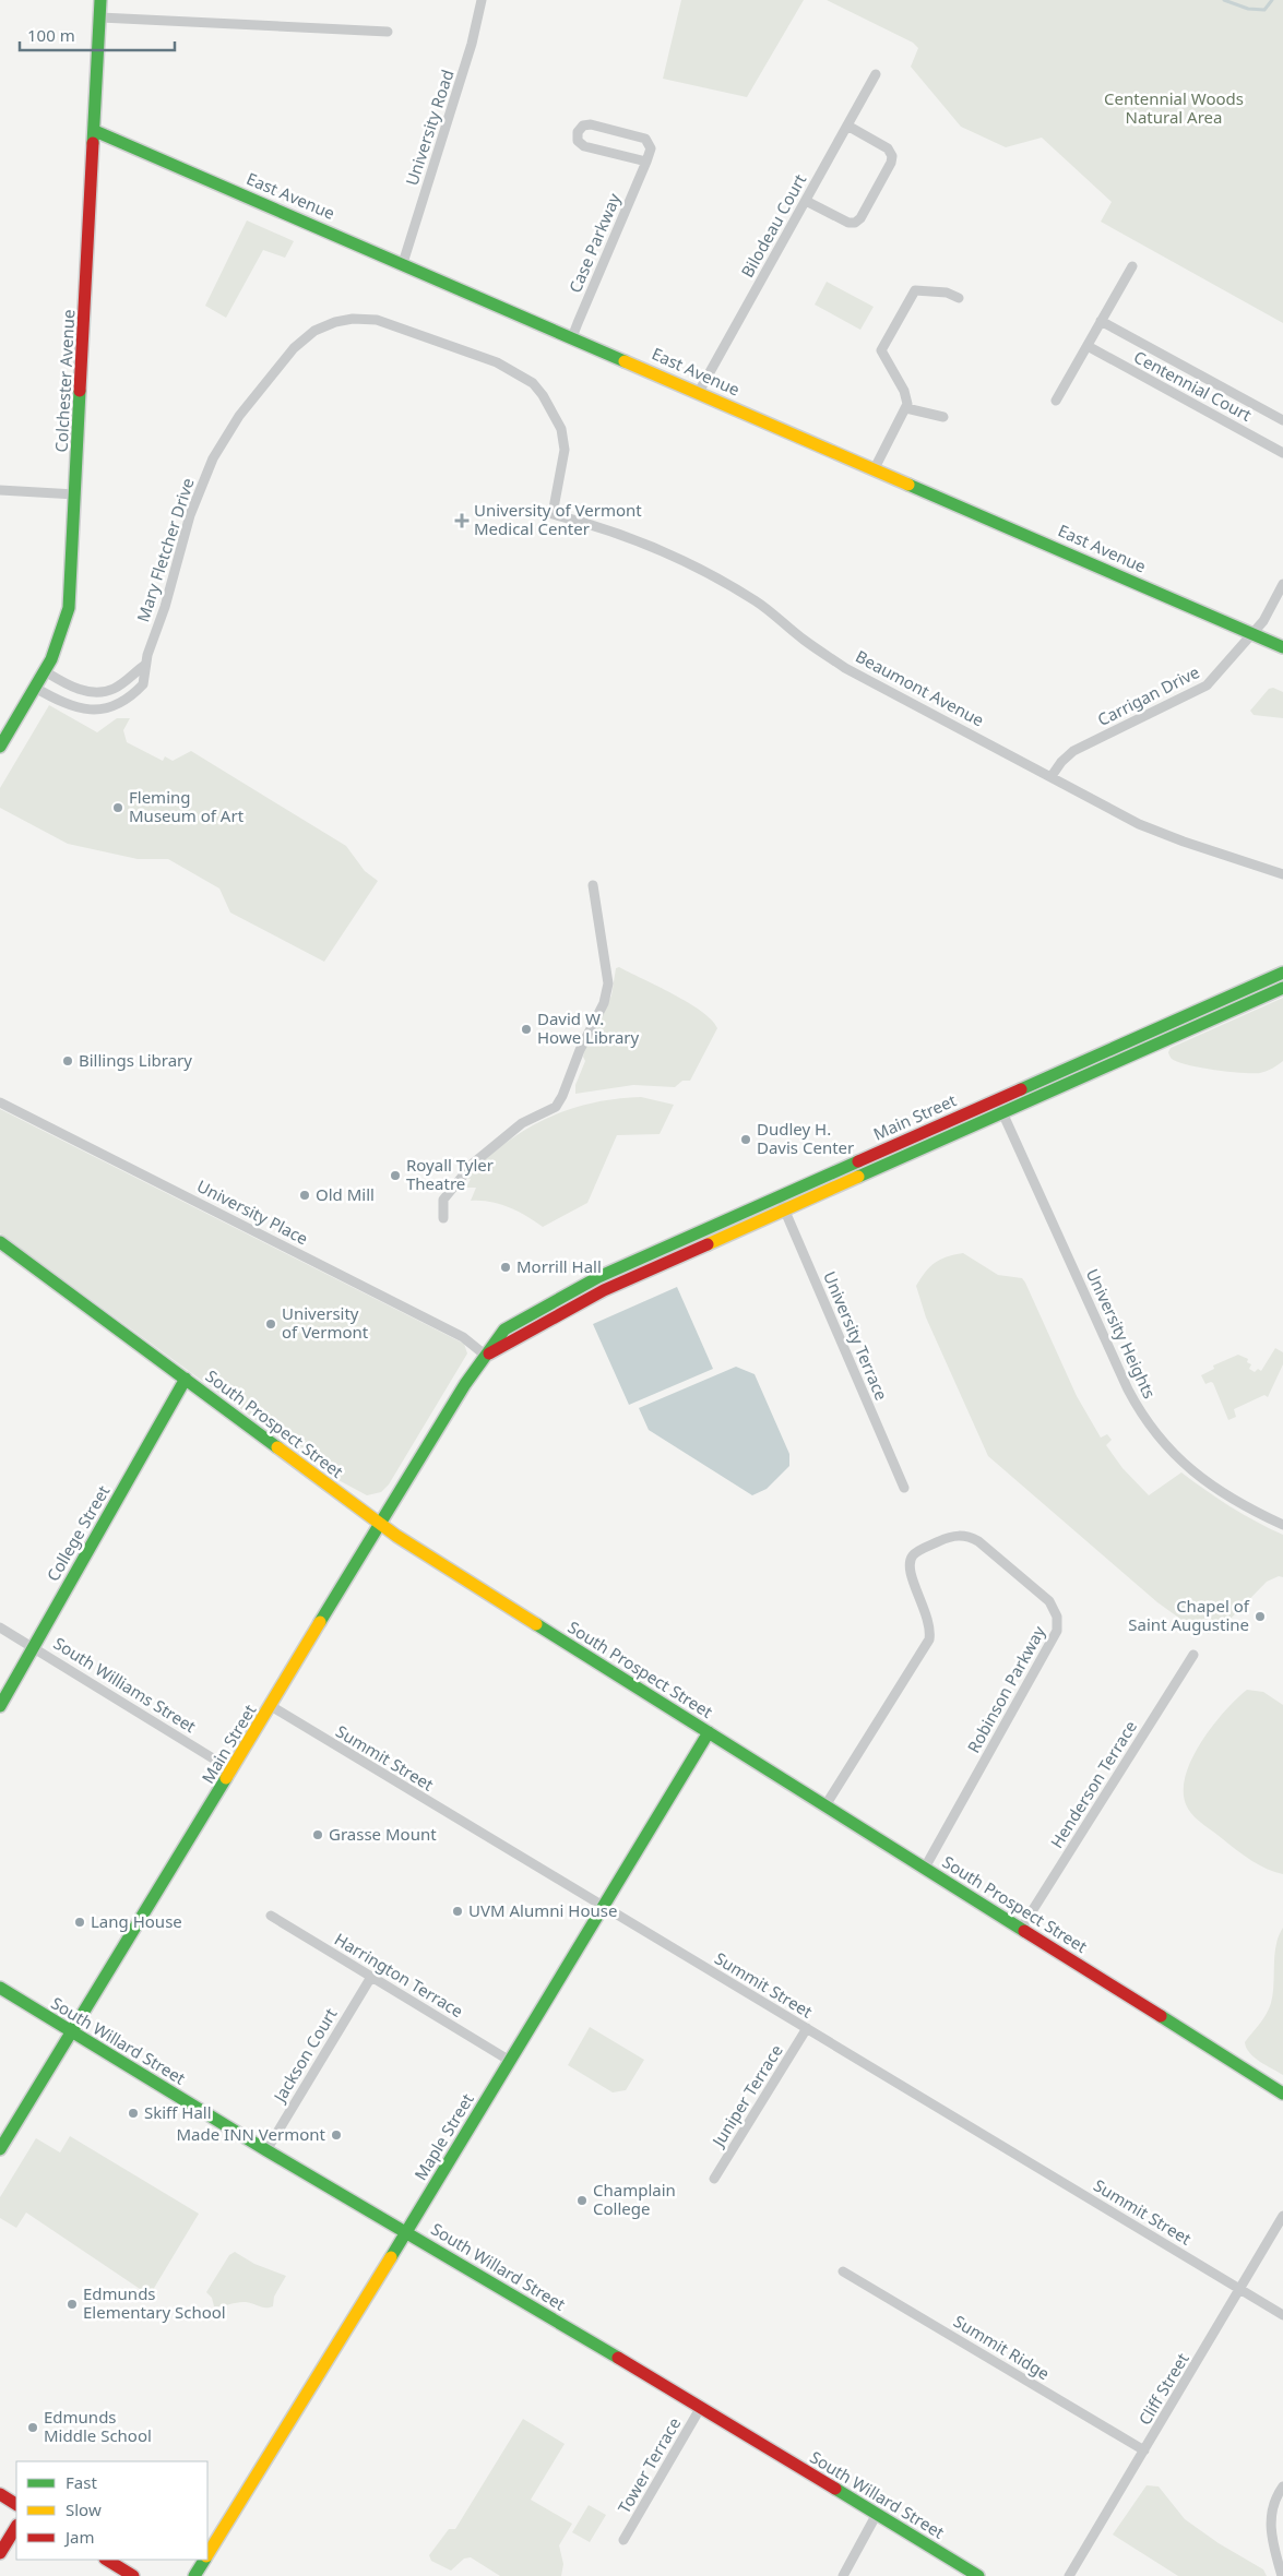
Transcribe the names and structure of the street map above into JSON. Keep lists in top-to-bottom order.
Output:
{
  "streets": {
    "main road": [
      "East Avenue",
      "Colchester Avenue",
      "Main Street",
      "South Prospect Street",
      "College Street",
      "South Willard Street",
      "Maple Street"
    ],
    "street": [
      "University Road",
      "Bilodeau Court",
      "Case Parkway",
      "Centennial Court",
      "Mary Fletcher Drive",
      "Beaumont Avenue",
      "Carrigan Drive",
      "University Place",
      "University Heights",
      "University Terrace",
      "South Williams Street",
      "Robinson Parkway",
      "Summit Street",
      "Henderson Terrace",
      "Harrington Terrace",
      "Jackson Court",
      "Juniper Terrace",
      "Summit Ridge",
      "Cliff Street",
      "Tower Terrace"
    ]
  },
  "crossings": [
    ["University Road", "East Avenue"],
    ["East Avenue", "Bilodeau Court"],
    ["East Avenue", "Case Parkway"],
    ["East Avenue", "Colchester Avenue"],
    ["East Avenue", "Carrigan Drive"],
    ["Colchester Avenue", "Mary Fletcher Drive"],
    ["Mary Fletcher Drive", "Beaumont Avenue"],
    ["Beaumont Avenue", "Carrigan Drive"],
    ["Main Street", "University Place"],
    ["Main Street", "University Heights"],
    ["Main Street", "University Terrace"],
    ["Main Street", "South Prospect Street"],
    ["Main Street", "South Williams Street"],
    ["Main Street", "Summit Street"],
    ["Main Street", "South Willard Street"],
    ["South Prospect Street", "College Street"],
    ["South Prospect Street", "Robinson Parkway"],
    ["South Prospect Street", "Henderson Terrace"],
    ["South Prospect Street", "Maple Street"],
    ["College Street", "South Williams Street"],
    ["Summit Street", "Juniper Terrace"],
    ["Summit Street", "Maple Street"],
    ["Summit Street", "Cliff Street"],
    ["Harrington Terrace", "Jackson Court"],
    ["Harrington Terrace", "Maple Street"],
    ["South Willard Street", "Jackson Court"],
    ["South Willard Street", "Maple Street"],
    ["South Willard Street", "Tower Terrace"],
    ["Summit Ridge", "Cliff Street"]
  ],
  "parks": ["Centennial Woods Natural Area"],
  "places": {
    "health": ["University of Vermont Medical Center"],
    "other": [
      "Fleming Museum of Art",
      "David W. Howe Library",
      "Billings Library",
      "Dudley H. Davis Center",
      "Royall Tyler Theatre",
      "Old Mill",
      "Morrill Hall",
      "University of Vermont",
      "Chapel of Saint Augustine",
      "Grasse Mount",
      "UVM Alumni House",
      "Lang House",
      "Skiff Hall",
      "Made INN Vermont",
      "Champlain College",
      "Edmunds Elementary School",
      "Edmunds Middle School"
    ]
  },
  "legend": ["Fast", "Slow", "Jam"],
  "scale_bar": "100 m"
}
